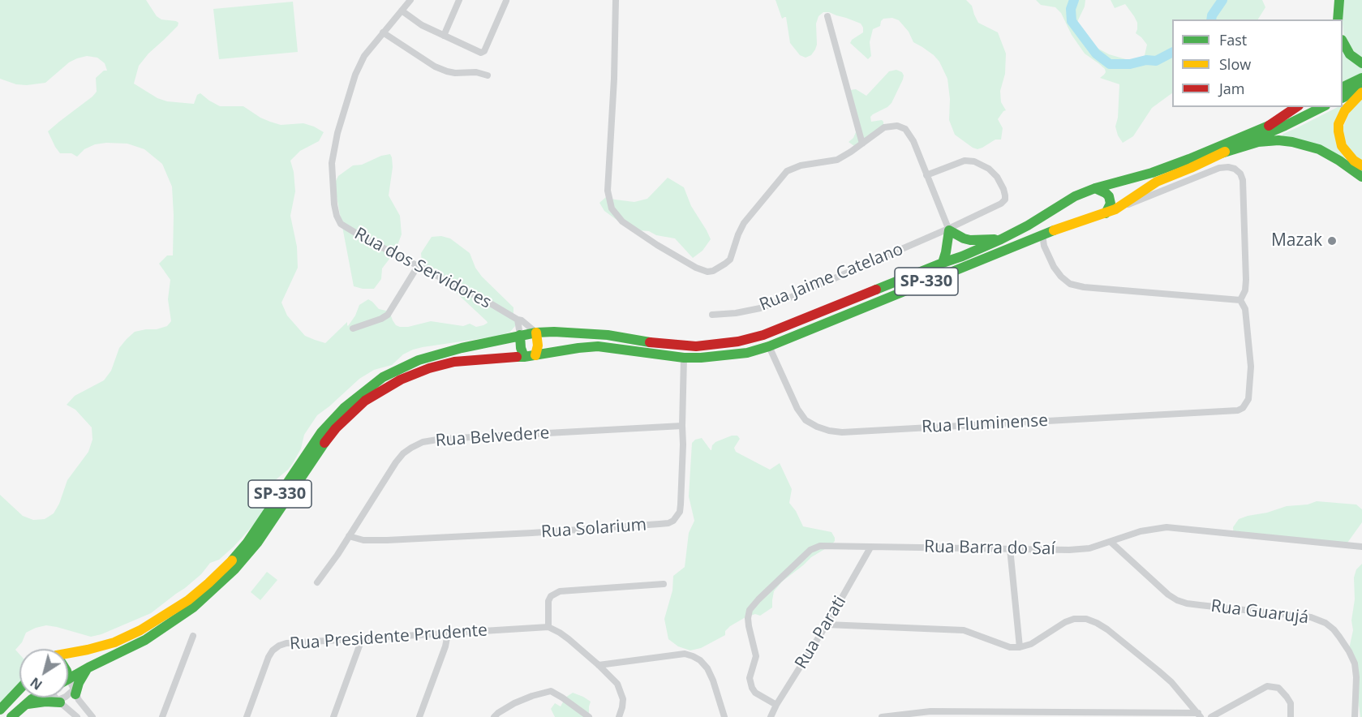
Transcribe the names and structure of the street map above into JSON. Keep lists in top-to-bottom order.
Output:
{
  "streets": {
    "main road": ["SP-330"],
    "street": [
      "Rua dos Servidores",
      "Rua Jaime Catelano",
      "Rua Fluminense",
      "Rua Belvedere",
      "Rua Solarium",
      "Rua Barra do Saí",
      "Rua Guarujá",
      "Rua Parati",
      "Rua Presidente Prudente"
    ]
  },
  "crossings": [
    ["Rua dos Servidores", "SP-330"],
    ["SP-330", "Rua Fluminense"],
    ["SP-330", "Rua Solarium"],
    ["Rua Belvedere", "Rua Solarium"],
    ["Rua Barra do Saí", "Rua Guarujá"],
    ["Rua Barra do Saí", "Rua Parati"]
  ],
  "places": ["Mazak"],
  "legend": ["Fast", "Slow", "Jam"],
  "north": "bottom left"
}
